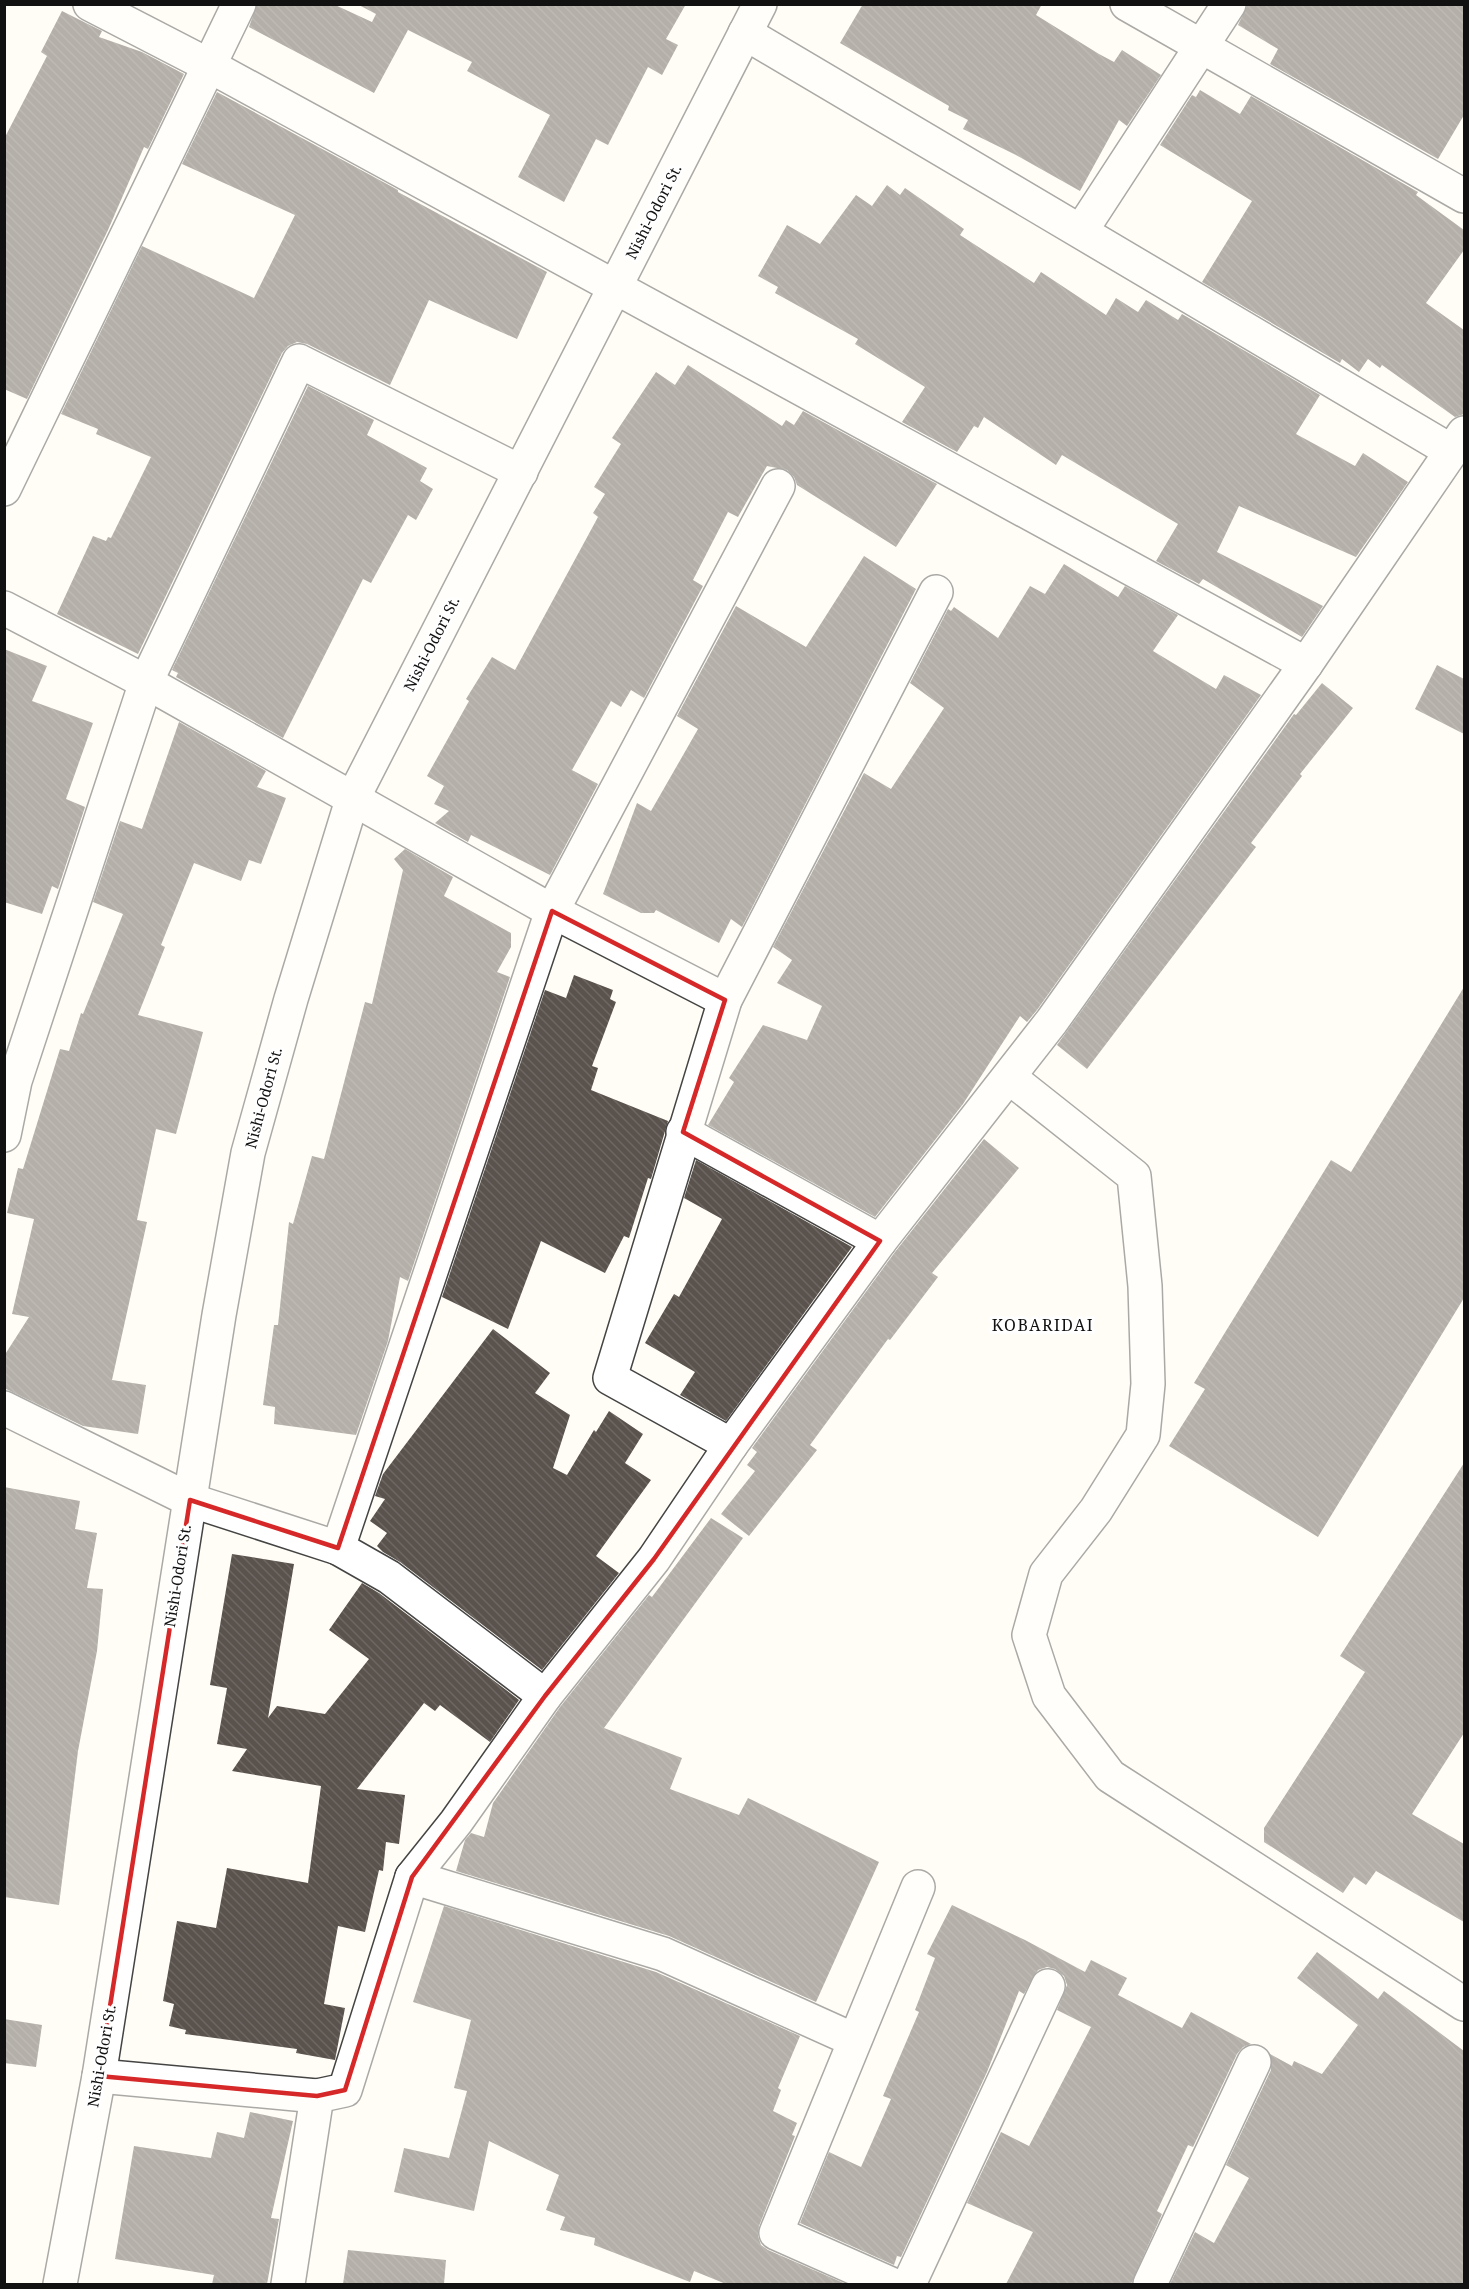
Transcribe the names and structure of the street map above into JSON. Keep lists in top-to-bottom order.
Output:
{
  "streets": {
    "street": ["Nishi-Odori St."]
  },
  "districts": ["KOBARIDAI"]
}
